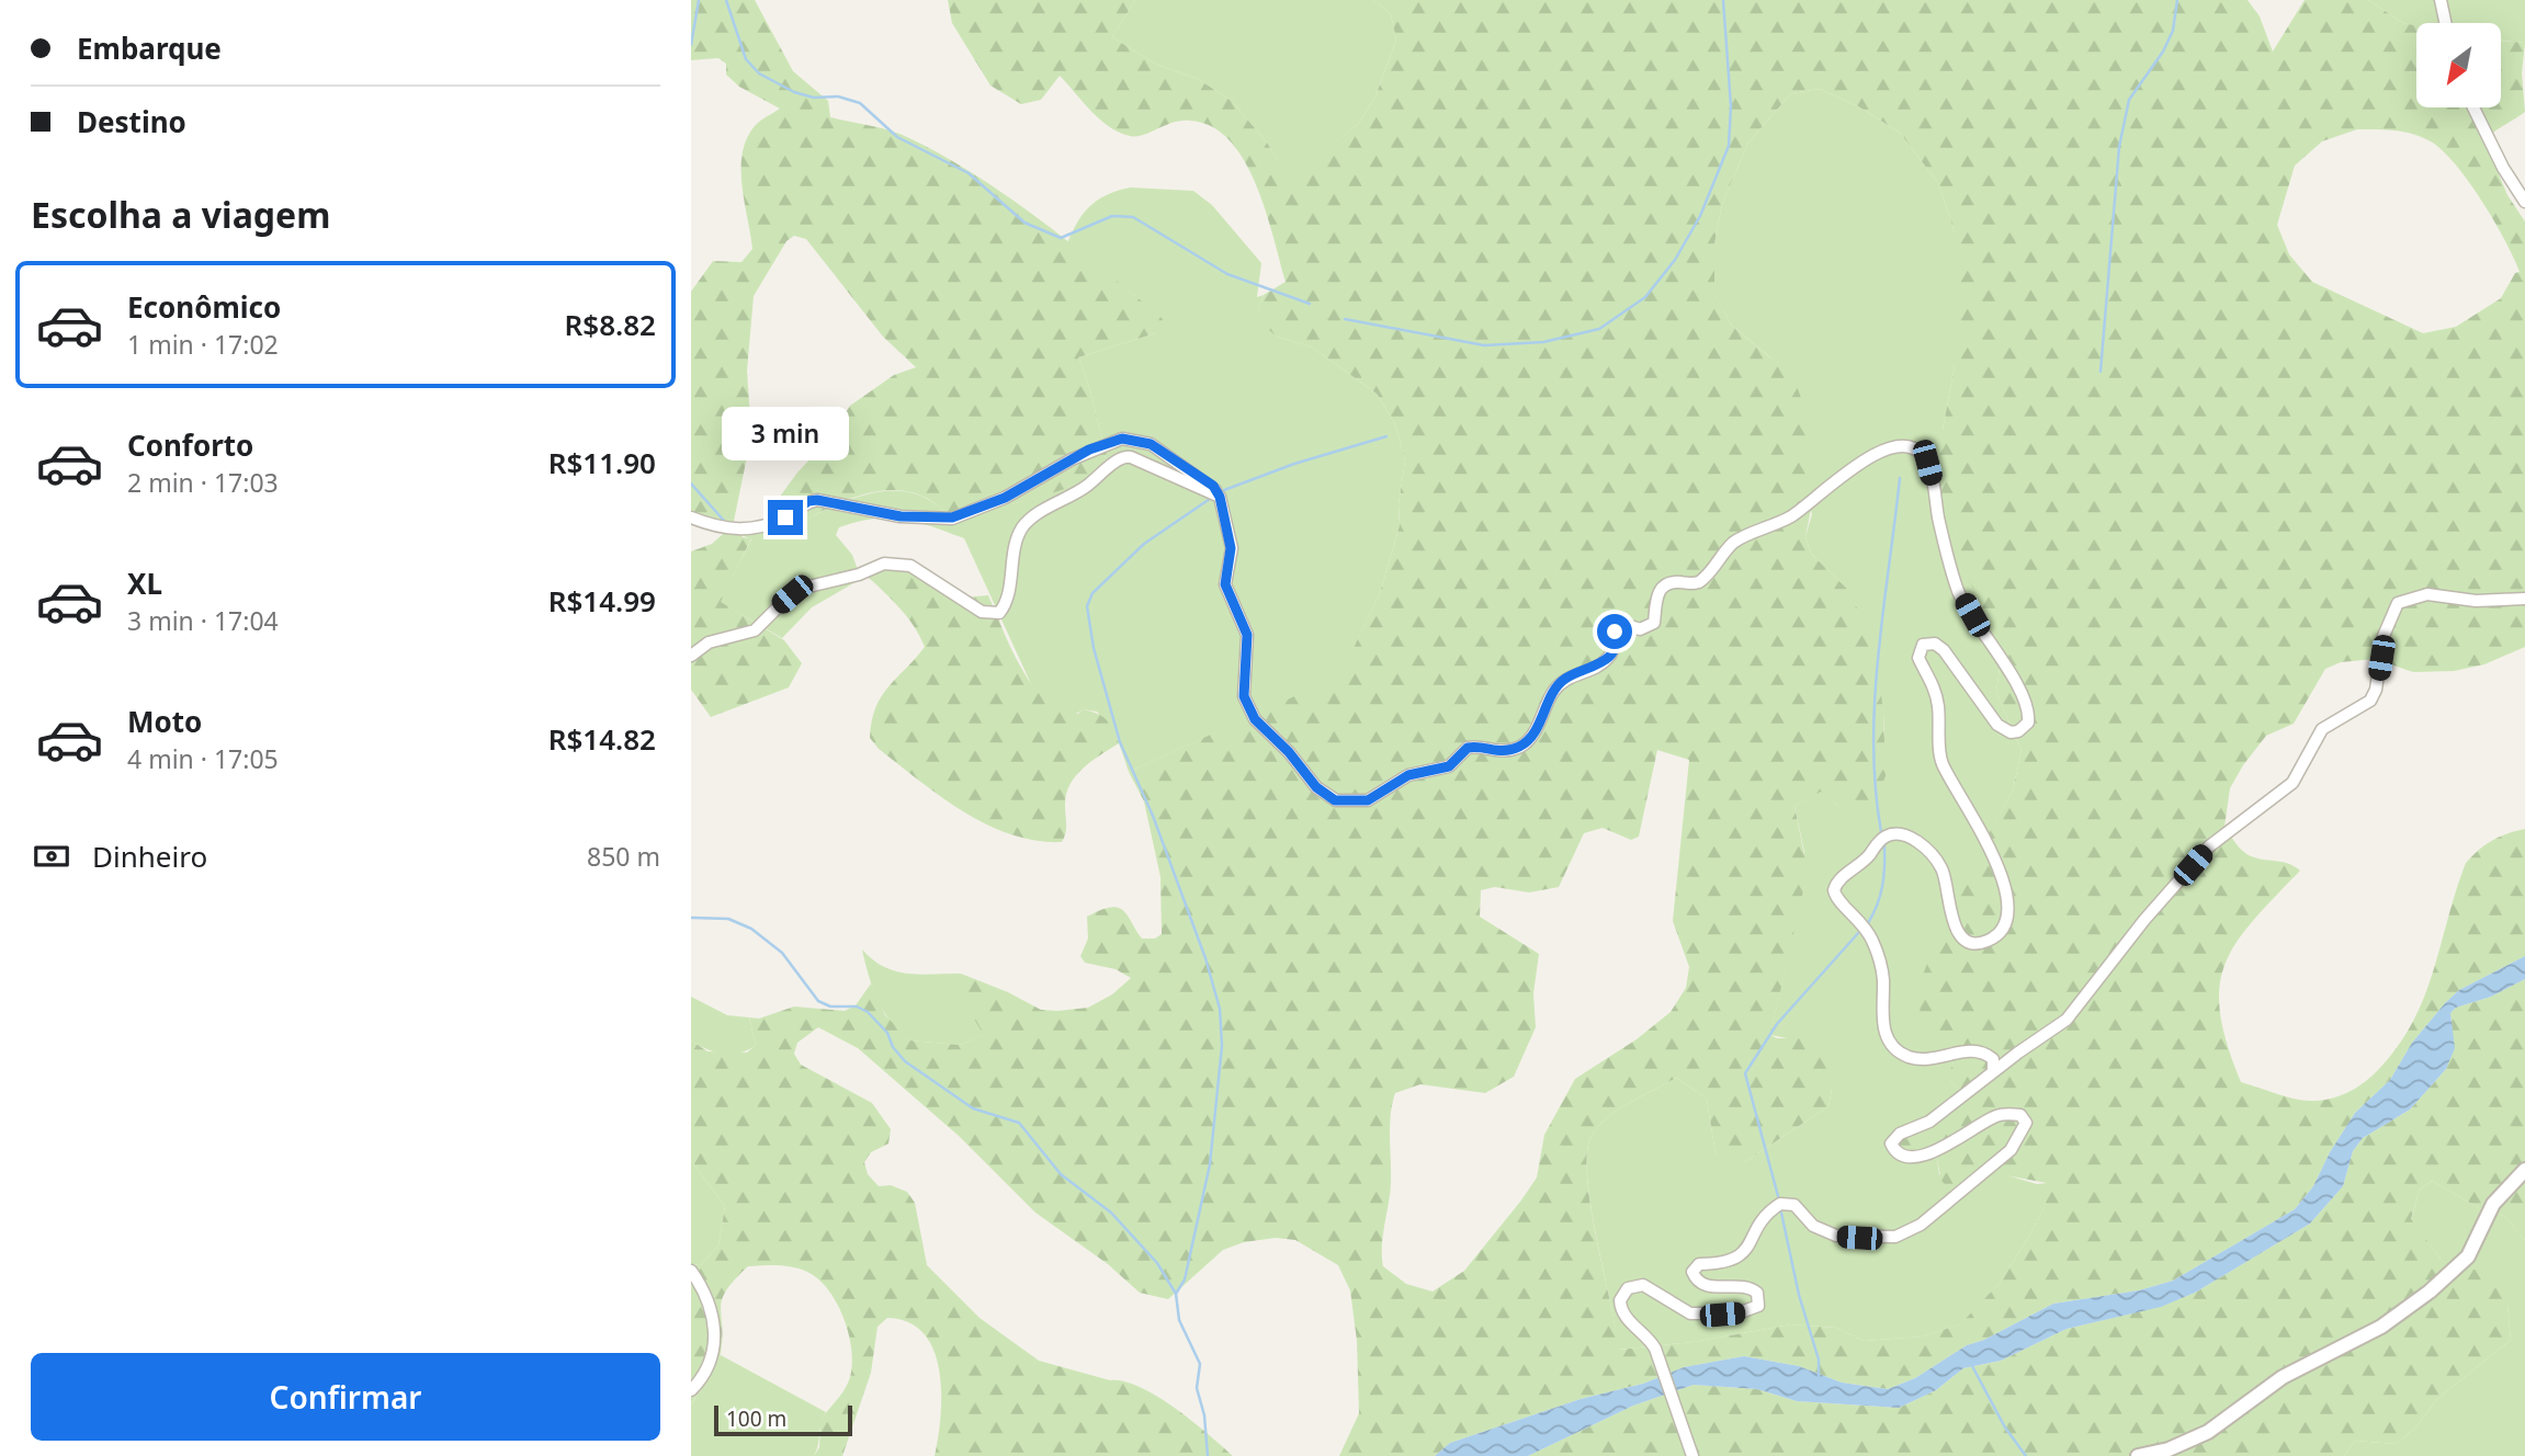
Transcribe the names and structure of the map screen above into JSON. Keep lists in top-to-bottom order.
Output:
{
  "scale_bar": "100 m",
  "north": "bottom left",
  "page": {
    "banner": ["Embarque", "Destino"],
    "heading": "Escolha a viagem",
    "list": [
      {
        "name": "Econômico",
        "note": "1 min · 17:02",
        "value": "R$8.82"
      },
      {
        "name": "Conforto",
        "note": "2 min · 17:03",
        "value": "R$11.90"
      },
      {
        "name": "XL",
        "note": "3 min · 17:04",
        "value": "R$14.99"
      },
      {
        "name": "Moto",
        "note": "4 min · 17:05",
        "value": "R$14.82"
      }
    ],
    "bubble": "3 min",
    "pay": ["Dinheiro", "850 m"],
    "buttons": "Confirmar",
    "scale": "100 m"
  }
}
